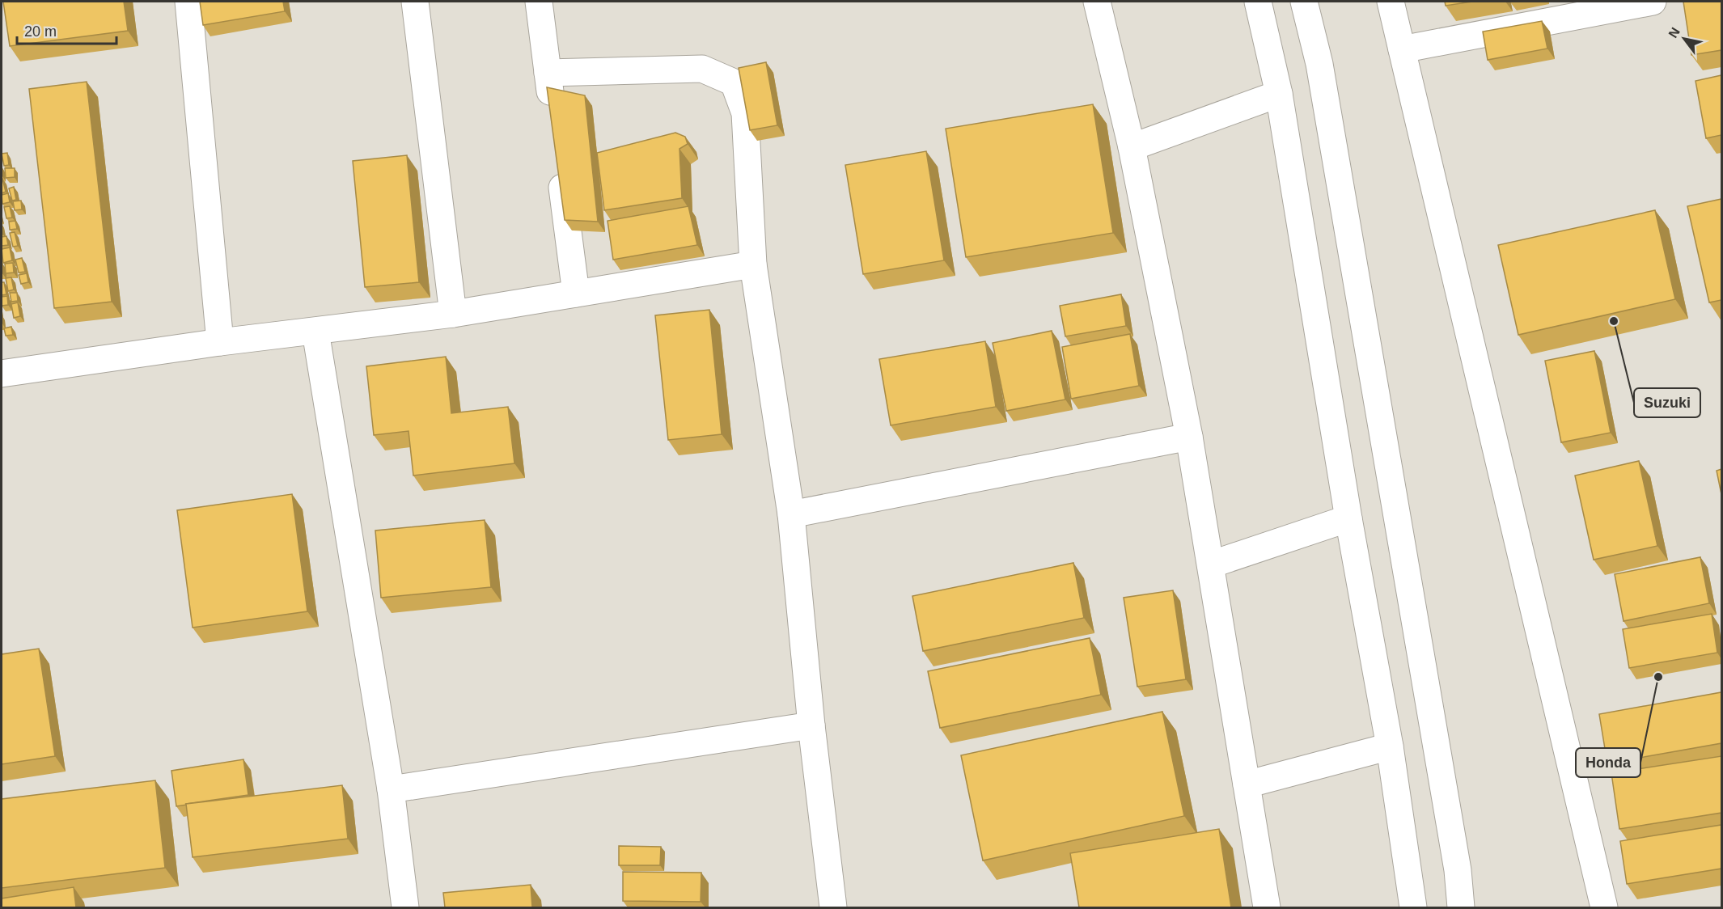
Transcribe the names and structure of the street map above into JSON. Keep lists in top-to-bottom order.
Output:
{
  "places": ["Suzuki", "Honda"],
  "scale_bar": "20 m",
  "north": "top left"
}
